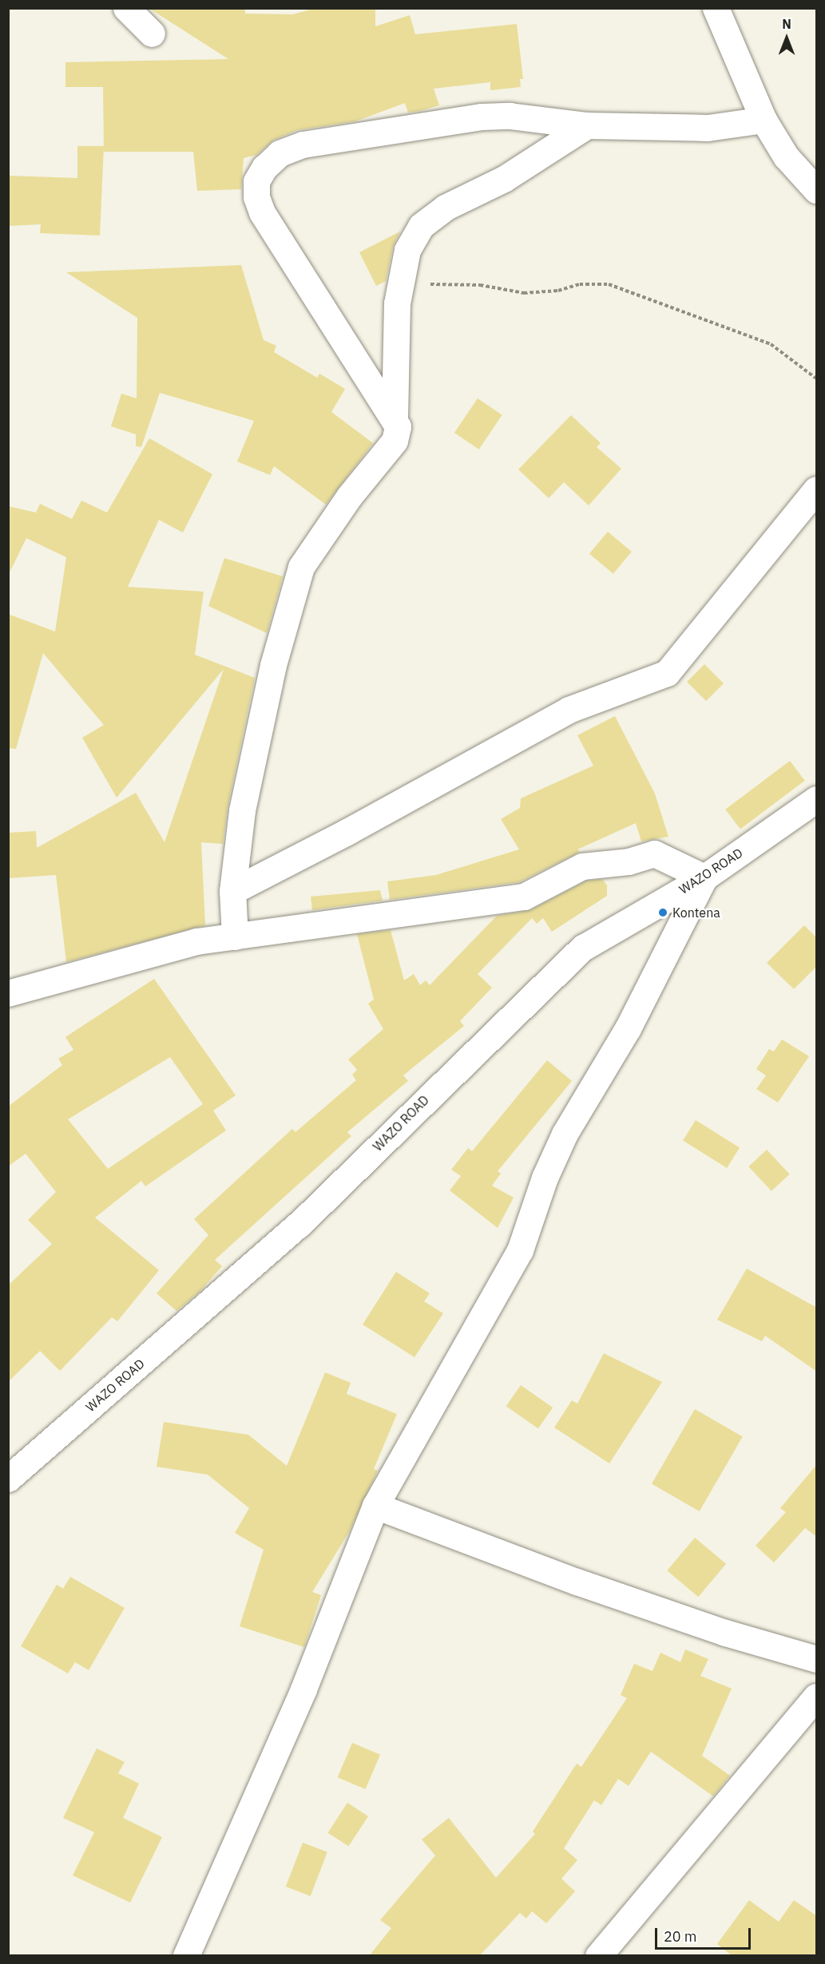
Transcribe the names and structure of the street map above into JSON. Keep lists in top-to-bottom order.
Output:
{
  "streets": {
    "street": ["WAZO ROAD"]
  },
  "places": ["Kontena"],
  "scale_bar": "20 m",
  "north": "top"
}
